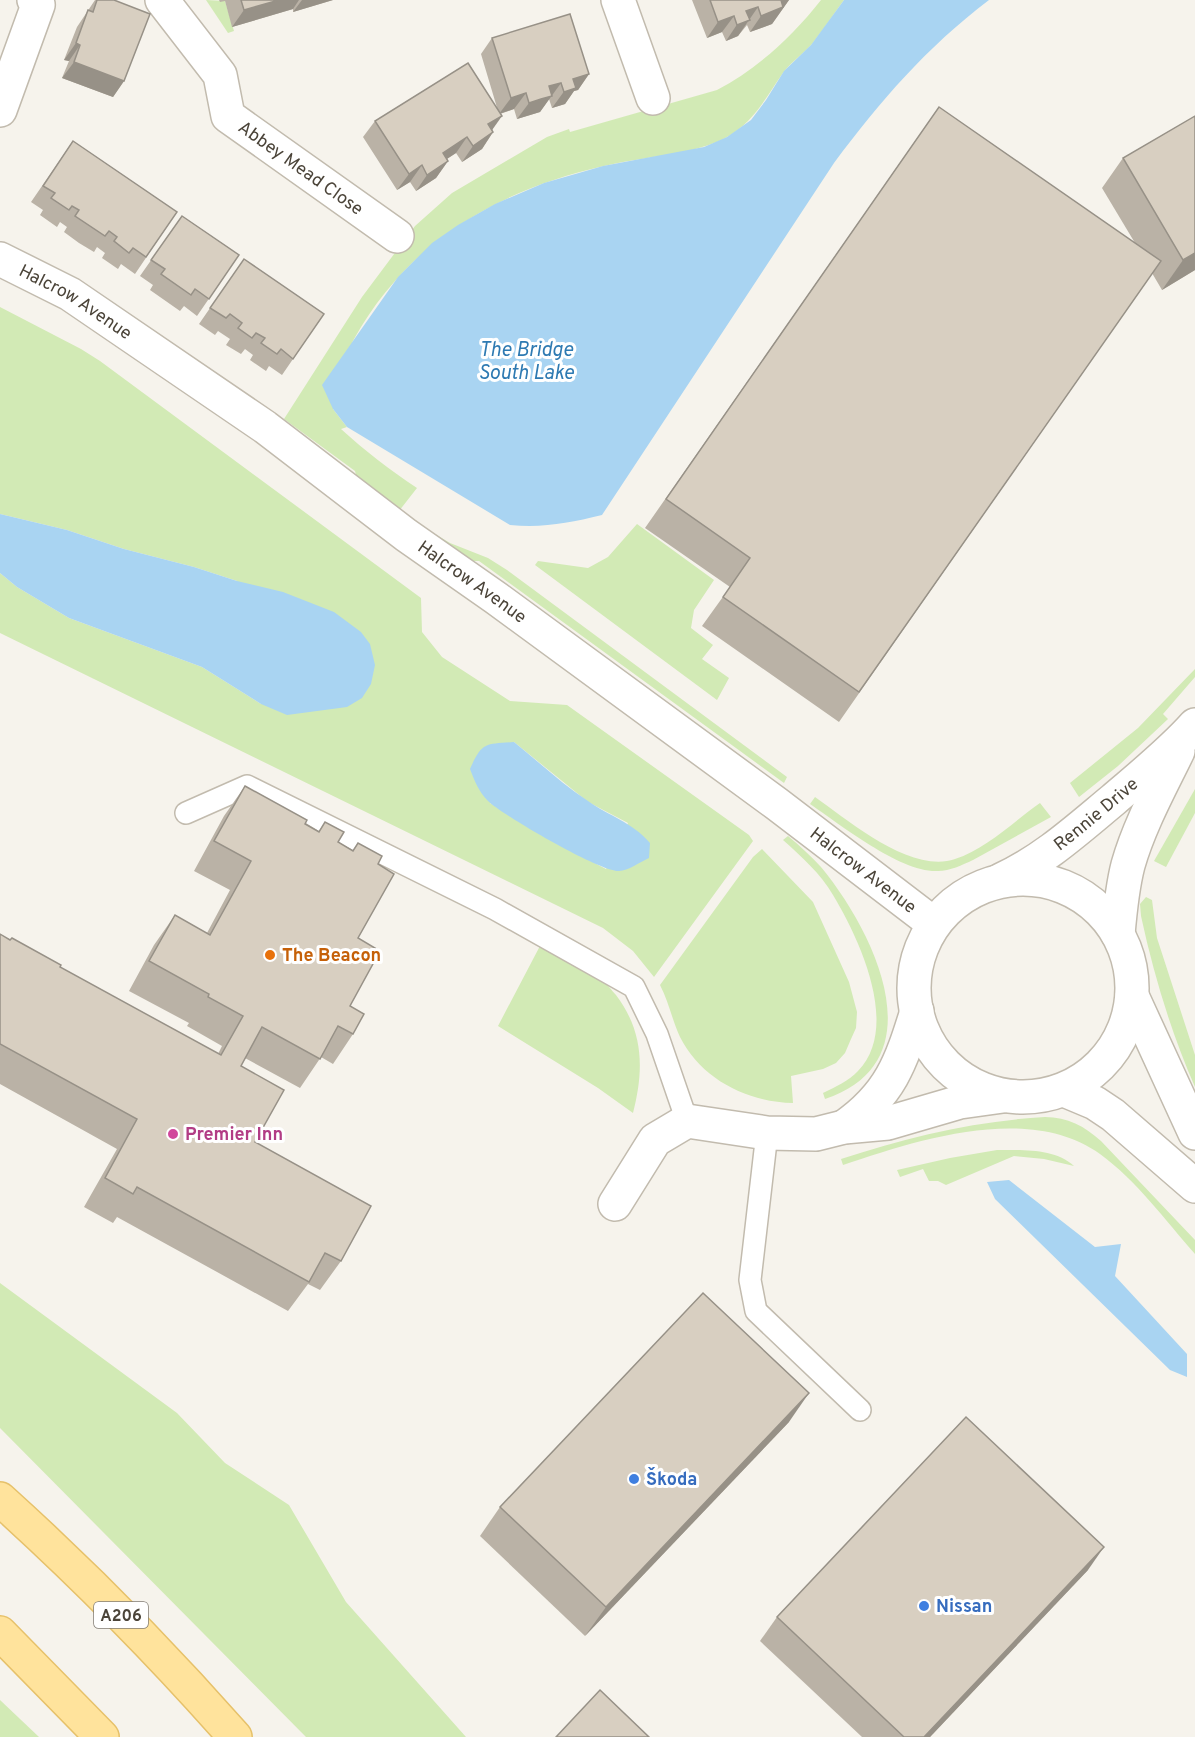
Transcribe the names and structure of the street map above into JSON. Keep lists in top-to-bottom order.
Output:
{
  "streets": {
    "main road": ["A206"],
    "street": ["Abbey Mead Close", "Halcrow Avenue", "Rennie Drive"]
  },
  "crossings": [
    ["Halcrow Avenue", "Rennie Drive"]
  ],
  "water": ["The Bridge South Lake"],
  "places": [
    "The Beacon",
    "Premier Inn",
    "Škoda",
    "Nissan"
  ]
}
